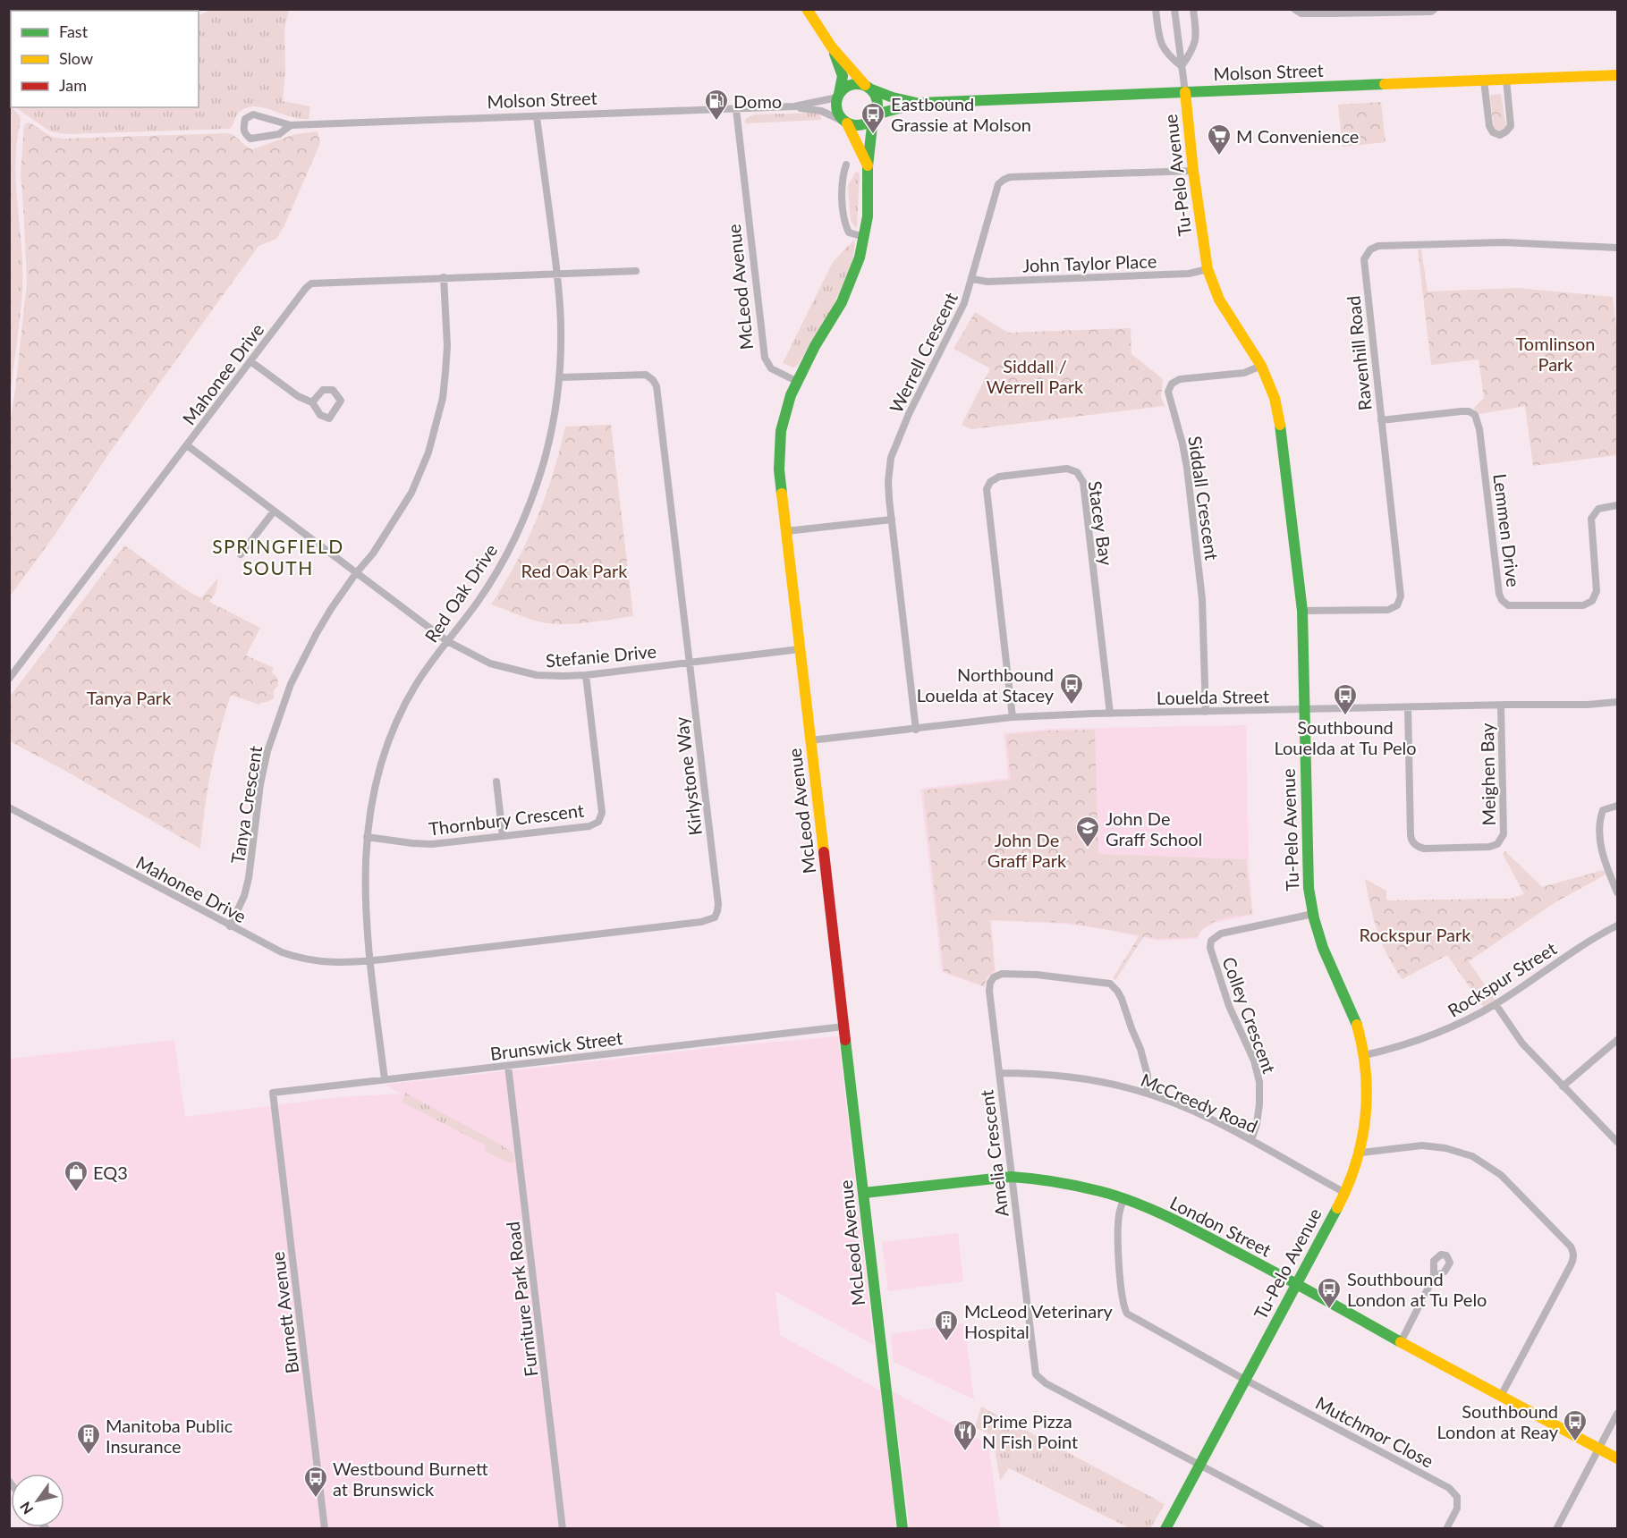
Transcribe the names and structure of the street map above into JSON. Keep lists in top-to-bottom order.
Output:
{
  "streets": {
    "street": [
      "Molson Street",
      "Tu-Pelo Avenue",
      "John Taylor Place",
      "McLeod Avenue",
      "Werrell Crescent",
      "Ravenhill Road",
      "Mahonee Drive",
      "Siddall Crescent",
      "Stacey Bay",
      "Lemmen Drive",
      "Red Oak Drive",
      "Stefanie Drive",
      "Louelda Street",
      "Meighen Bay",
      "Kirlystone Way",
      "Tanya Crescent",
      "Thornbury Crescent",
      "Rockspur Street",
      "Colley Crescent",
      "Brunswick Street",
      "McCreedy Road",
      "Amelia Crescent",
      "London Street",
      "Furniture Park Road",
      "Burnett Avenue",
      "Mutchmor Close"
    ]
  },
  "crossings": [
    ["Molson Street", "Tu-Pelo Avenue"],
    ["Molson Street", "McLeod Avenue"],
    ["Molson Street", "Red Oak Drive"],
    ["Tu-Pelo Avenue", "John Taylor Place"],
    ["Tu-Pelo Avenue", "Werrell Crescent"],
    ["Tu-Pelo Avenue", "Ravenhill Road"],
    ["Tu-Pelo Avenue", "Siddall Crescent"],
    ["Tu-Pelo Avenue", "Louelda Street"],
    ["Tu-Pelo Avenue", "Rockspur Street"],
    ["Tu-Pelo Avenue", "Colley Crescent"],
    ["Tu-Pelo Avenue", "McCreedy Road"],
    ["Tu-Pelo Avenue", "Amelia Crescent"],
    ["Tu-Pelo Avenue", "London Street"],
    ["Tu-Pelo Avenue", "Mutchmor Close"],
    ["John Taylor Place", "Werrell Crescent"],
    ["McLeod Avenue", "Stefanie Drive"],
    ["McLeod Avenue", "Louelda Street"],
    ["McLeod Avenue", "Brunswick Street"],
    ["McLeod Avenue", "London Street"],
    ["Werrell Crescent", "Louelda Street"],
    ["Ravenhill Road", "Lemmen Drive"],
    ["Mahonee Drive", "Red Oak Drive"],
    ["Mahonee Drive", "Stefanie Drive"],
    ["Mahonee Drive", "Kirlystone Way"],
    ["Mahonee Drive", "Tanya Crescent"],
    ["Siddall Crescent", "Louelda Street"],
    ["Stacey Bay", "Louelda Street"],
    ["Red Oak Drive", "Stefanie Drive"],
    ["Red Oak Drive", "Kirlystone Way"],
    ["Red Oak Drive", "Thornbury Crescent"],
    ["Red Oak Drive", "Brunswick Street"],
    ["Stefanie Drive", "Kirlystone Way"],
    ["Stefanie Drive", "Tanya Crescent"],
    ["Stefanie Drive", "Thornbury Crescent"],
    ["Louelda Street", "Meighen Bay"],
    ["Colley Crescent", "McCreedy Road"],
    ["Brunswick Street", "Furniture Park Road"],
    ["Brunswick Street", "Burnett Avenue"],
    ["McCreedy Road", "Amelia Crescent"],
    ["Amelia Crescent", "London Street"],
    ["London Street", "Mutchmor Close"]
  ],
  "districts": ["SPRINGFIELD SOUTH"],
  "parks": [
    "Tomlinson Park",
    "Siddall / Werrell Park",
    "Red Oak Park",
    "Tanya Park",
    "John De Graff Park",
    "Rockspur Park"
  ],
  "places": {
    "fuel station": ["Domo"],
    "bus stop": [
      "Eastbound Grassie at Molson",
      "Northbound Louelda at Stacey",
      "Southbound Louelda at Tu Pelo",
      "Southbound London at Tu Pelo",
      "Southbound London at Reay",
      "Westbound Burnett at Brunswick"
    ],
    "supermarket": ["M Convenience"],
    "school or university": ["John De Graff School"],
    "shop": ["EQ3"],
    "building": ["McLeod Veterinary Hospital", "Manitoba Public Insurance"],
    "restaurant": ["Prime Pizza N Fish Point"]
  },
  "legend": ["Fast", "Slow", "Jam"],
  "north": "bottom left"
}
